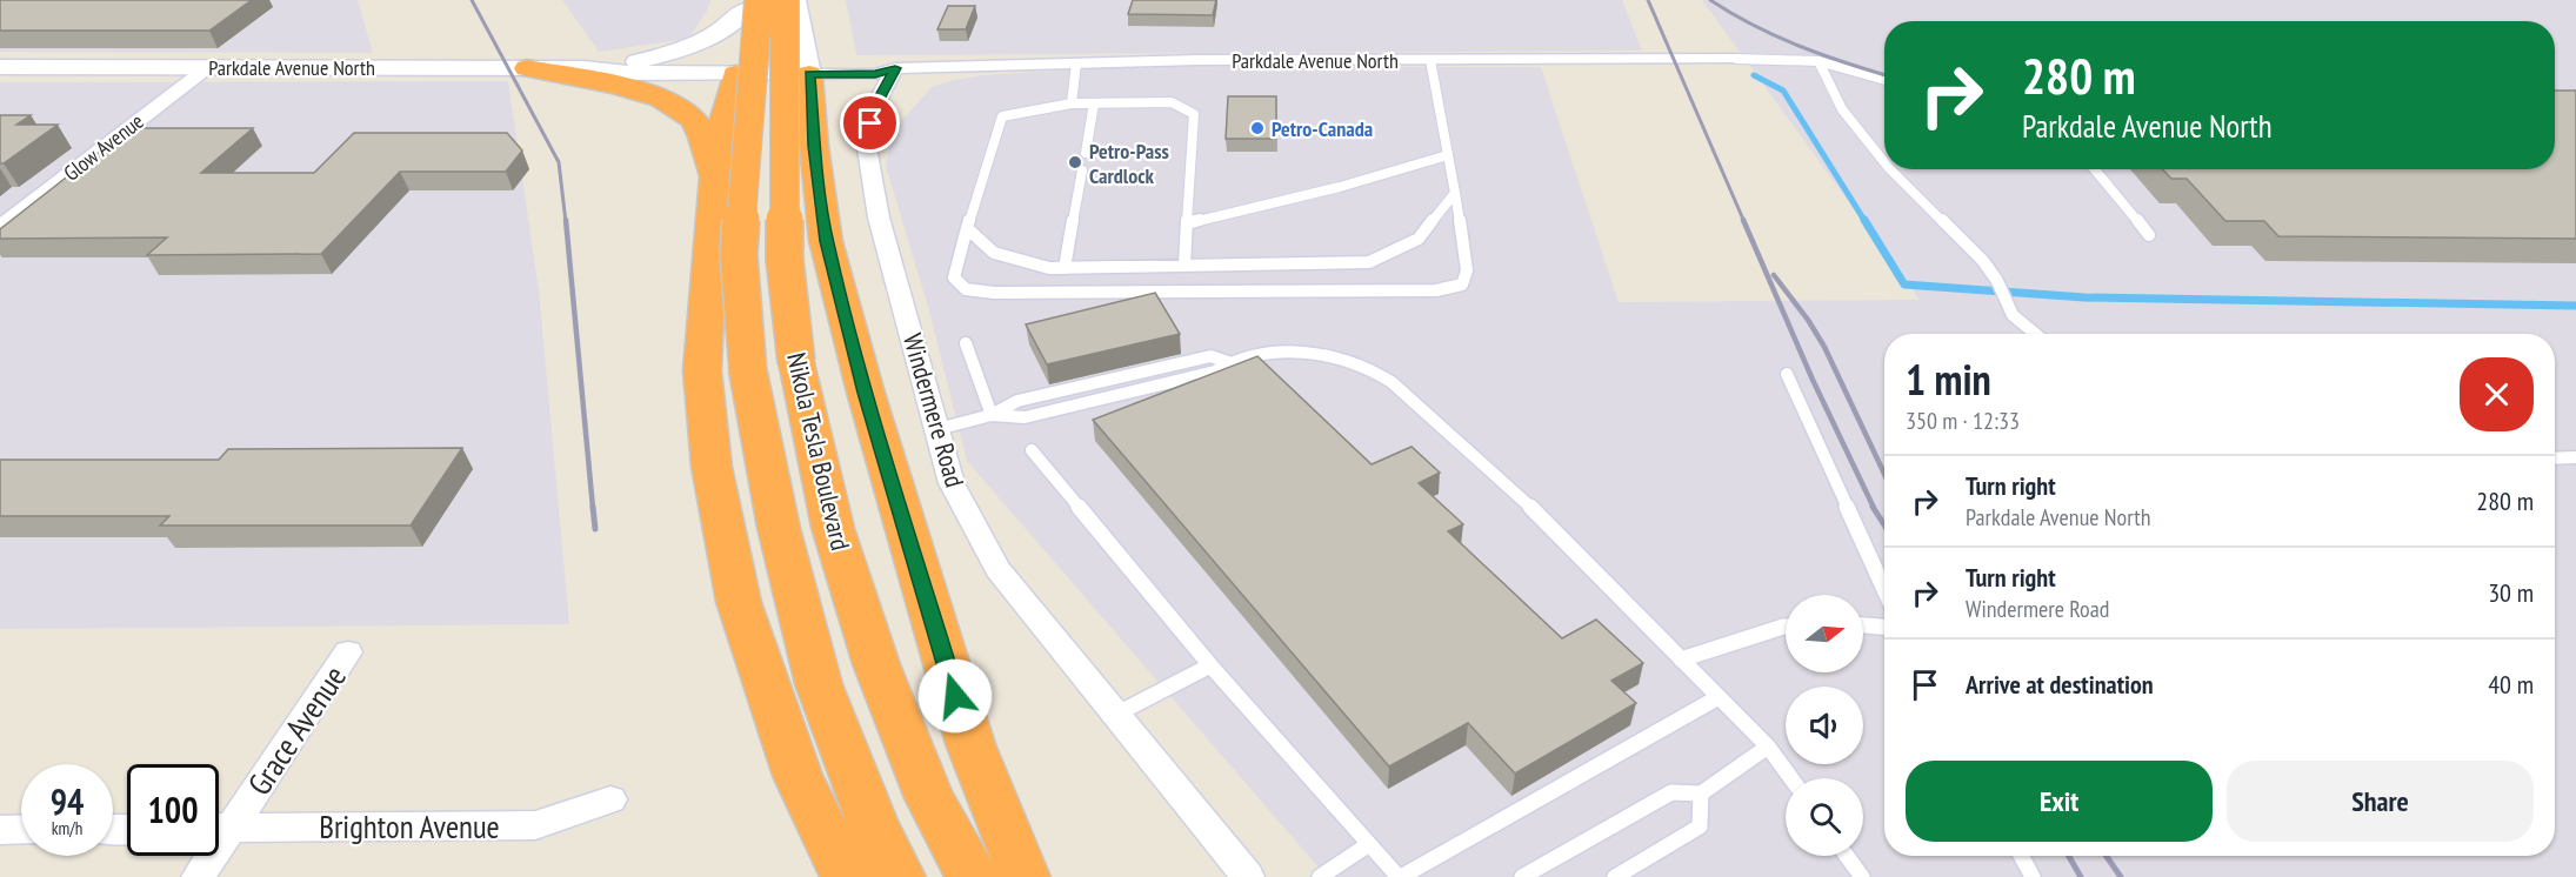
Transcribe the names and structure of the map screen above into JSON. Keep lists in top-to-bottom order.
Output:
{
  "streets": {
    "highway": ["Nikola Tesla Boulevard"],
    "main road": ["Parkdale Avenue North"],
    "street": [
      "Glow Avenue",
      "Windermere Road",
      "Grace Avenue",
      "Brighton Avenue"
    ]
  },
  "crossings": [
    ["Parkdale Avenue North", "Glow Avenue"],
    ["Parkdale Avenue North", "Windermere Road"]
  ],
  "places": ["Petro-Canada", "Petro-Pass Cardlock"],
  "north": "right",
  "page": {
    "turn": ["280 m", "Parkdale Avenue North"],
    "heading": ["1 min", "350 m · 12:33"],
    "list": [
      {
        "name": "Turn right",
        "note": "Parkdale Avenue North",
        "value": "280 m"
      },
      {
        "name": "Turn right",
        "note": "Windermere Road",
        "value": "30 m"
      },
      {
        "name": "Arrive at destination",
        "value": "40 m"
      }
    ],
    "buttons": ["Exit", "Share"],
    "speed": "94 km/h",
    "limit": "100"
  }
}
